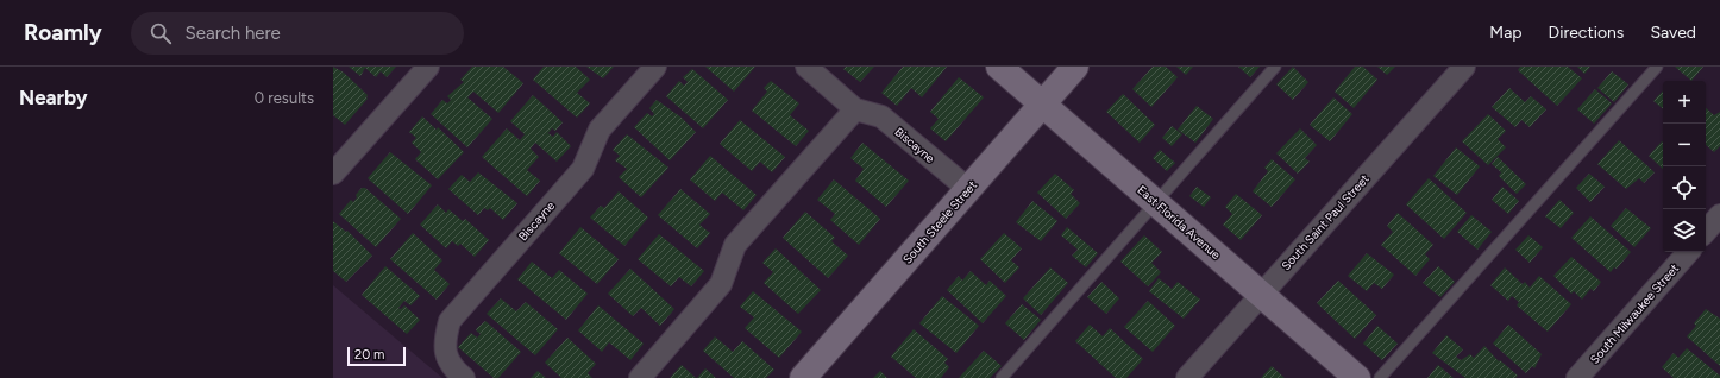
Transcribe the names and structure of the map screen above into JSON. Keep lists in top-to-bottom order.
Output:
{
  "streets": {
    "street": [
      "Biscayne",
      "South Steele Street",
      "East Florida Avenue",
      "South Saint Paul Street",
      "South Milwaukee Street"
    ]
  },
  "crossings": [
    ["Biscayne", "South Steele Street"],
    ["South Steele Street", "East Florida Avenue"],
    ["East Florida Avenue", "South Saint Paul Street"]
  ],
  "scale_bar": "20 m",
  "page": {
    "header": "Roamly",
    "search": "Search here",
    "nav": ["Map", "Directions", "Saved"],
    "heading": ["Nearby", "0 results"],
    "map_buttons": ["+", "−"],
    "scale": "20 m"
  }
}
